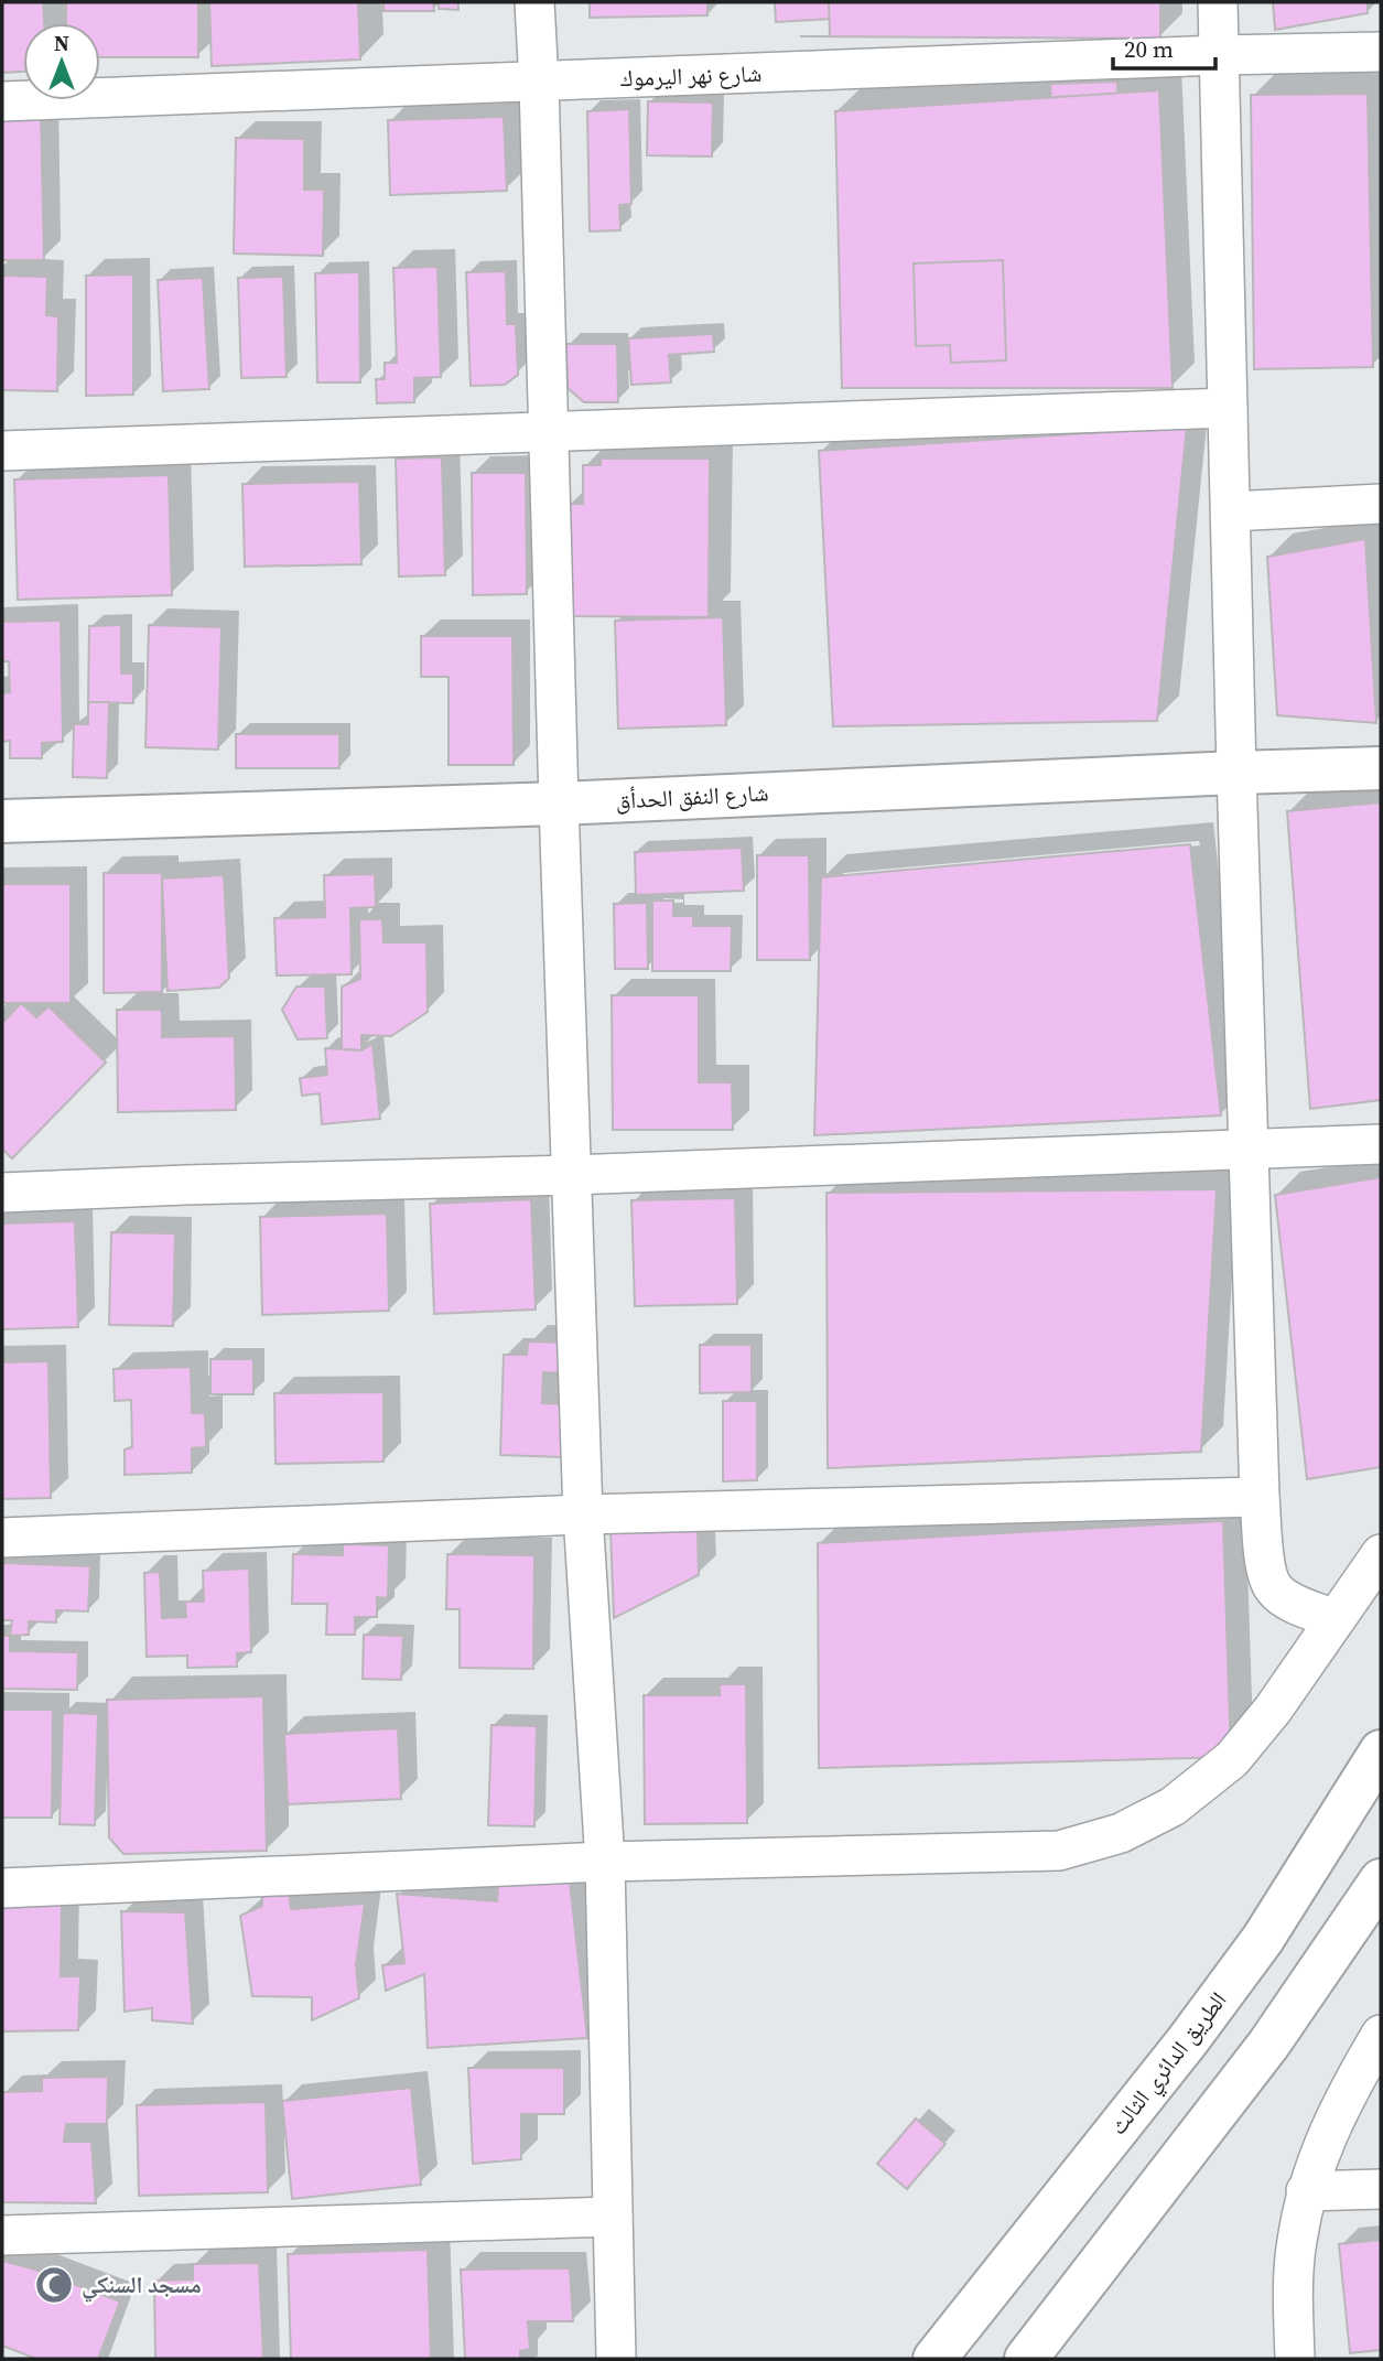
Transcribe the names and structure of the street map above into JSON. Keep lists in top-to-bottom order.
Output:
{
  "streets": {
    "main road": ["شارع النفق الحدأق", "الطريق الدائري الثالث"],
    "street": ["شارع نهر اليرموك"]
  },
  "places": {
    "mosque": ["مسجد السنكي"]
  },
  "scale_bar": "20 m",
  "north": "top"
}
